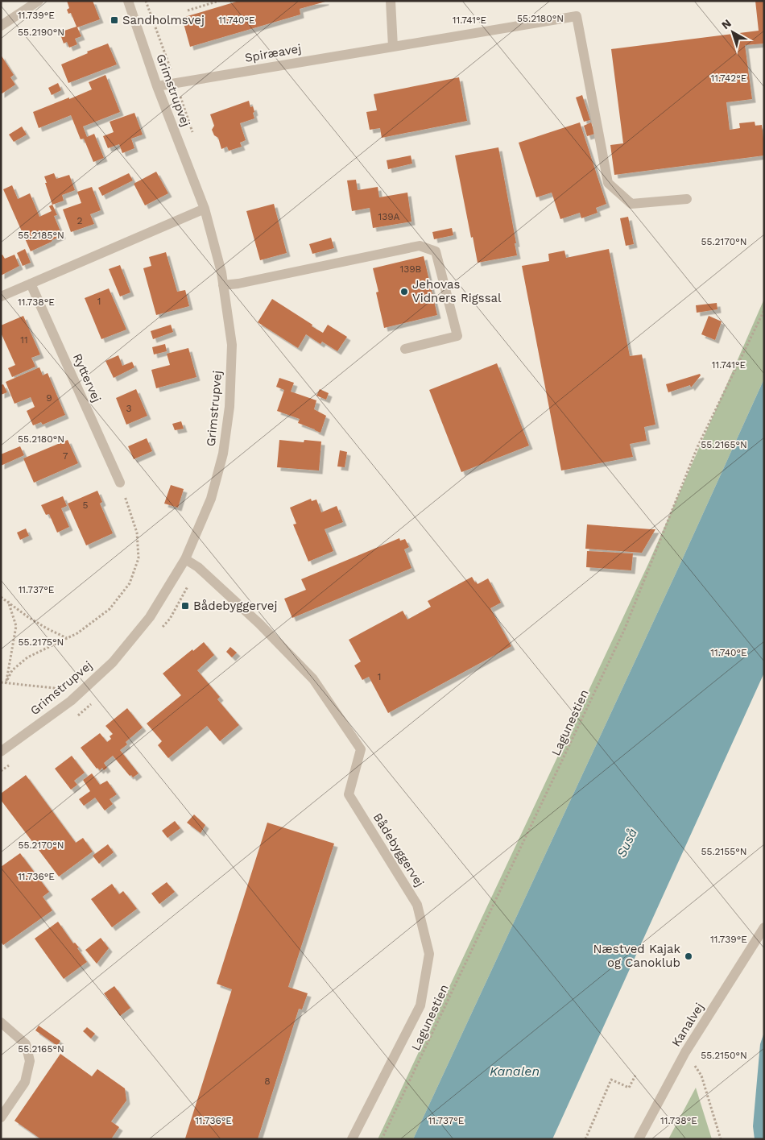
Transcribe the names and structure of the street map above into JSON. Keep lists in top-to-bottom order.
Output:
{
  "streets": {
    "street": [
      "Spiræavej",
      "Grimstrupvej",
      "Ryttervej",
      "Bådebyggervej",
      "Kanalvej"
    ],
    "path": ["Lagunestien"]
  },
  "crossings": [
    ["Spiræavej", "Grimstrupvej"],
    ["Grimstrupvej", "Bådebyggervej"]
  ],
  "water": ["Suså", "Kanalen"],
  "places": {
    "transit": ["Sandholmsvej", "Bådebyggervej"],
    "other": ["Jehovas Vidners Rigssal", "Næstved Kajak og Canoklub"]
  },
  "house_numbers": [
    "139A",
    "2",
    "139B",
    "1",
    "11",
    "9",
    "3",
    "7",
    "5",
    "1",
    "8"
  ],
  "north": "top left",
  "coordinates": [
    "11.739°E",
    "55.2180°N",
    "11.740°E",
    "11.741°E",
    "55.2190°N",
    "11.742°E",
    "55.2185°N",
    "55.2170°N",
    "11.738°E",
    "55.2165°N",
    "11.737°E",
    "55.2175°N",
    "55.2155°N",
    "11.736°E",
    "55.2150°N"
  ]
}
